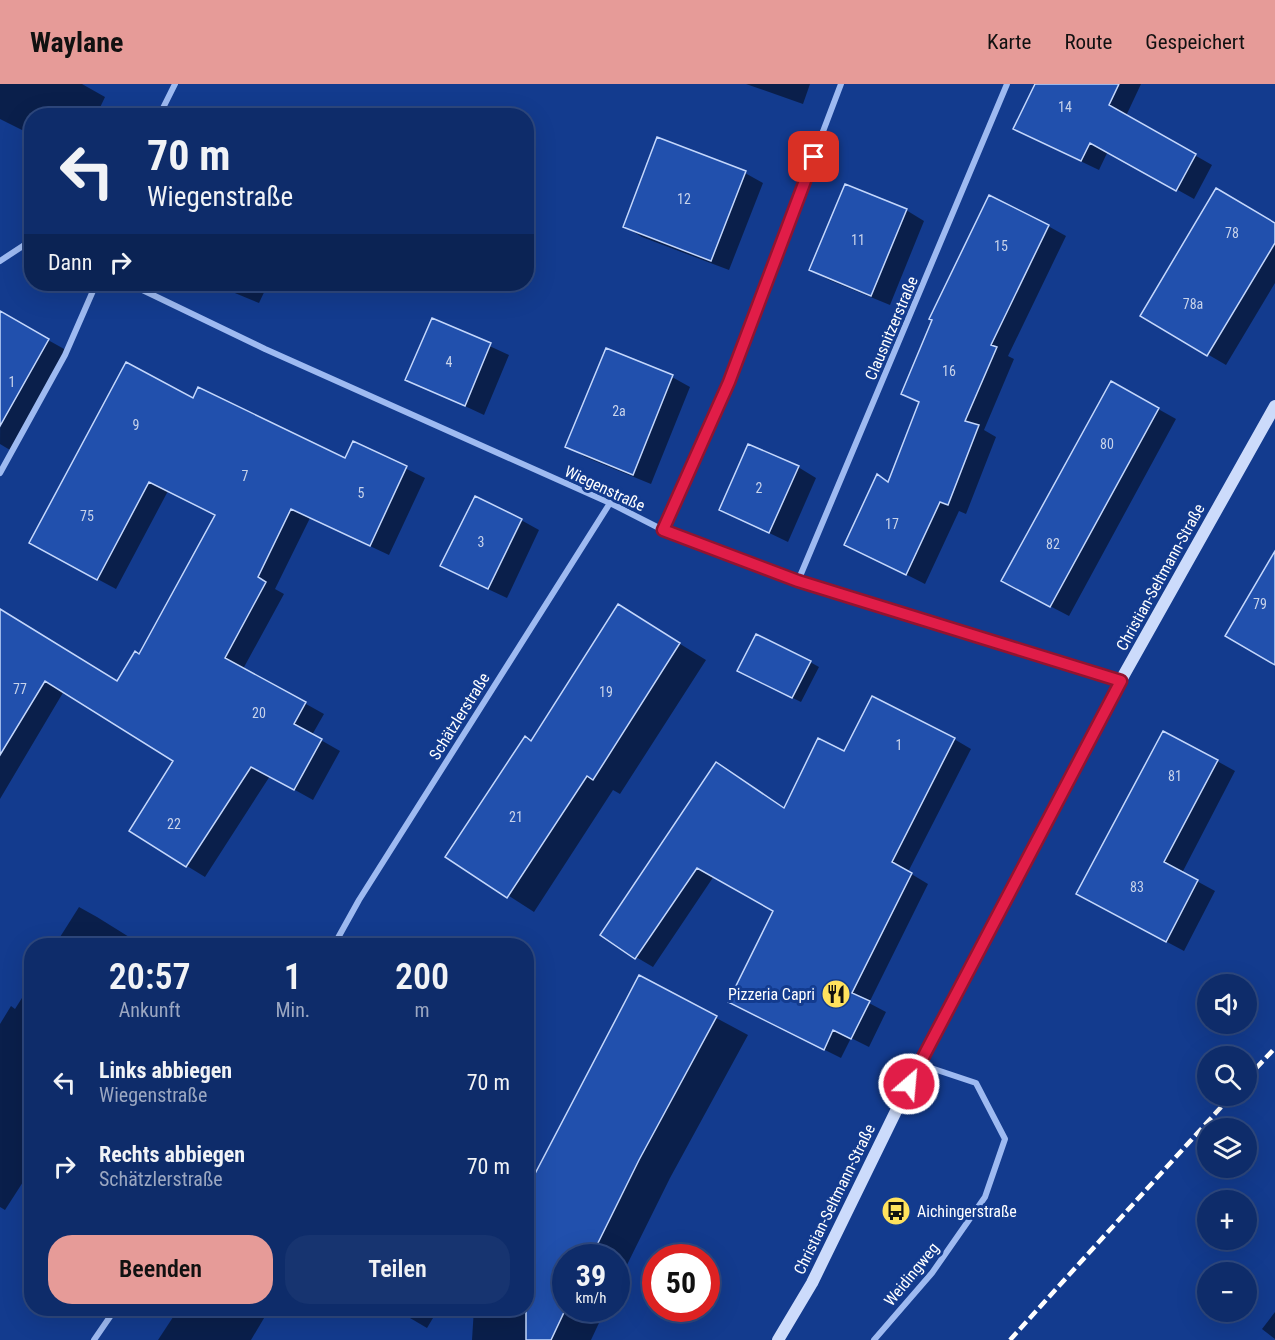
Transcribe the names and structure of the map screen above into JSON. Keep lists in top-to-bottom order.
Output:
{
  "streets": {
    "main road": ["Christian-Seltmann-Straße"],
    "street": [
      "Clausnitzerstraße",
      "Wiegenstraße",
      "Schätzlerstraße",
      "Weidingweg"
    ]
  },
  "crossings": [
    ["Clausnitzerstraße", "Wiegenstraße"],
    ["Wiegenstraße", "Christian-Seltmann-Straße"],
    ["Wiegenstraße", "Schätzlerstraße"],
    ["Christian-Seltmann-Straße", "Weidingweg"]
  ],
  "places": {
    "restaurant": ["Pizzeria Capri"],
    "bus stop": ["Aichingerstraße"]
  },
  "house_numbers": [
    "14",
    "12",
    "78",
    "11",
    "15",
    "78a",
    "4",
    "16",
    "1",
    "2a",
    "9",
    "80",
    "7",
    "2",
    "5",
    "75",
    "17",
    "3",
    "82",
    "79",
    "77",
    "19",
    "20",
    "1",
    "81",
    "21",
    "22",
    "83"
  ],
  "page": {
    "header": "Waylane",
    "nav": ["Karte", "Route", "Gespeichert"],
    "turn": ["70 m", "Wiegenstraße"],
    "then": "Dann",
    "eta": [
      "20:57",
      "Ankunft",
      "1",
      "Min.",
      "200",
      "m"
    ],
    "map_buttons": ["+", "−"],
    "list": [
      {
        "name": "Links abbiegen",
        "note": "Wiegenstraße",
        "value": "70 m"
      },
      {
        "name": "Rechts abbiegen",
        "note": "Schätzlerstraße",
        "value": "70 m"
      }
    ],
    "buttons": ["Beenden", "Teilen"],
    "speed": "39 km/h",
    "limit": "50"
  }
}
